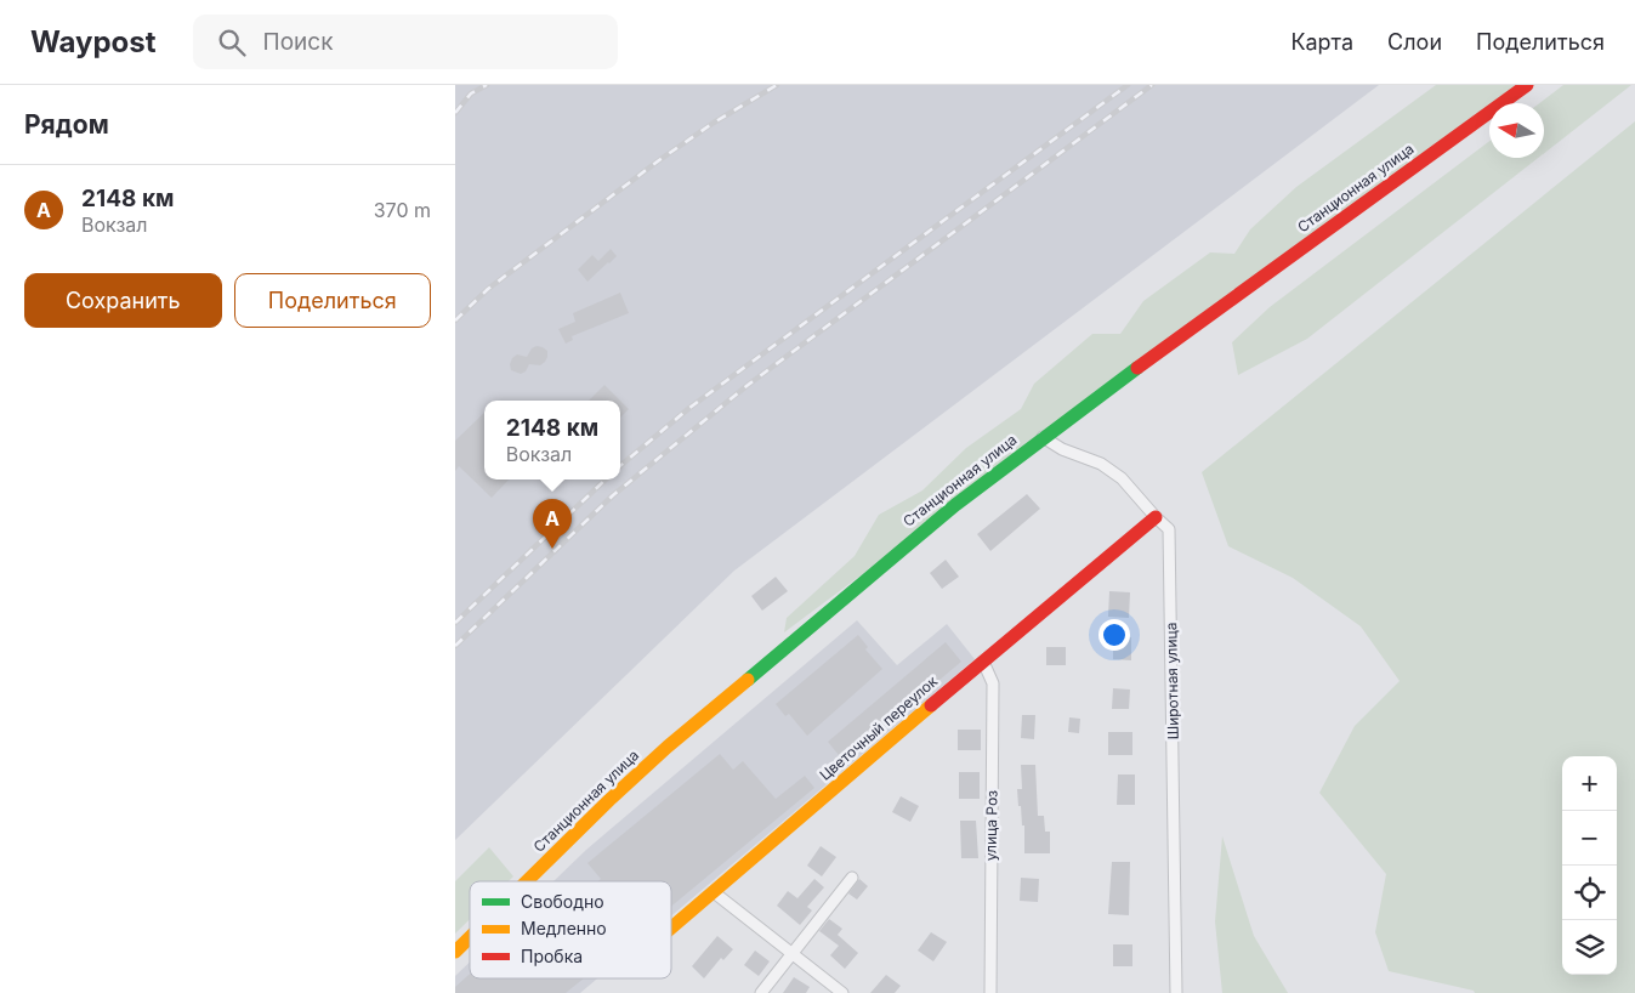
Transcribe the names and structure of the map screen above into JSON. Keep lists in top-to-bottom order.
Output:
{
  "streets": {
    "street": [
      "Станционная улица",
      "Широтная улица",
      "Цветочный переулок",
      "улица Роз"
    ]
  },
  "crossings": [
    ["Станционная улица", "Широтная улица"],
    ["Широтная улица", "Цветочный переулок"],
    ["Цветочный переулок", "улица Роз"]
  ],
  "legend": ["Свободно", "Медленно", "Пробка"],
  "north": "left",
  "page": {
    "header": "Waypost",
    "search": "Поиск",
    "nav": ["Карта", "Слои", "Поделиться"],
    "heading": "Рядом",
    "list": [
      {
        "mark": "A",
        "name": "2148 км",
        "note": "Вокзал",
        "value": "370 m"
      }
    ],
    "buttons": ["Сохранить", "Поделиться"],
    "popup": ["2148 км", "Вокзал"],
    "pins": "A",
    "map_buttons": ["+", "−"]
  }
}
